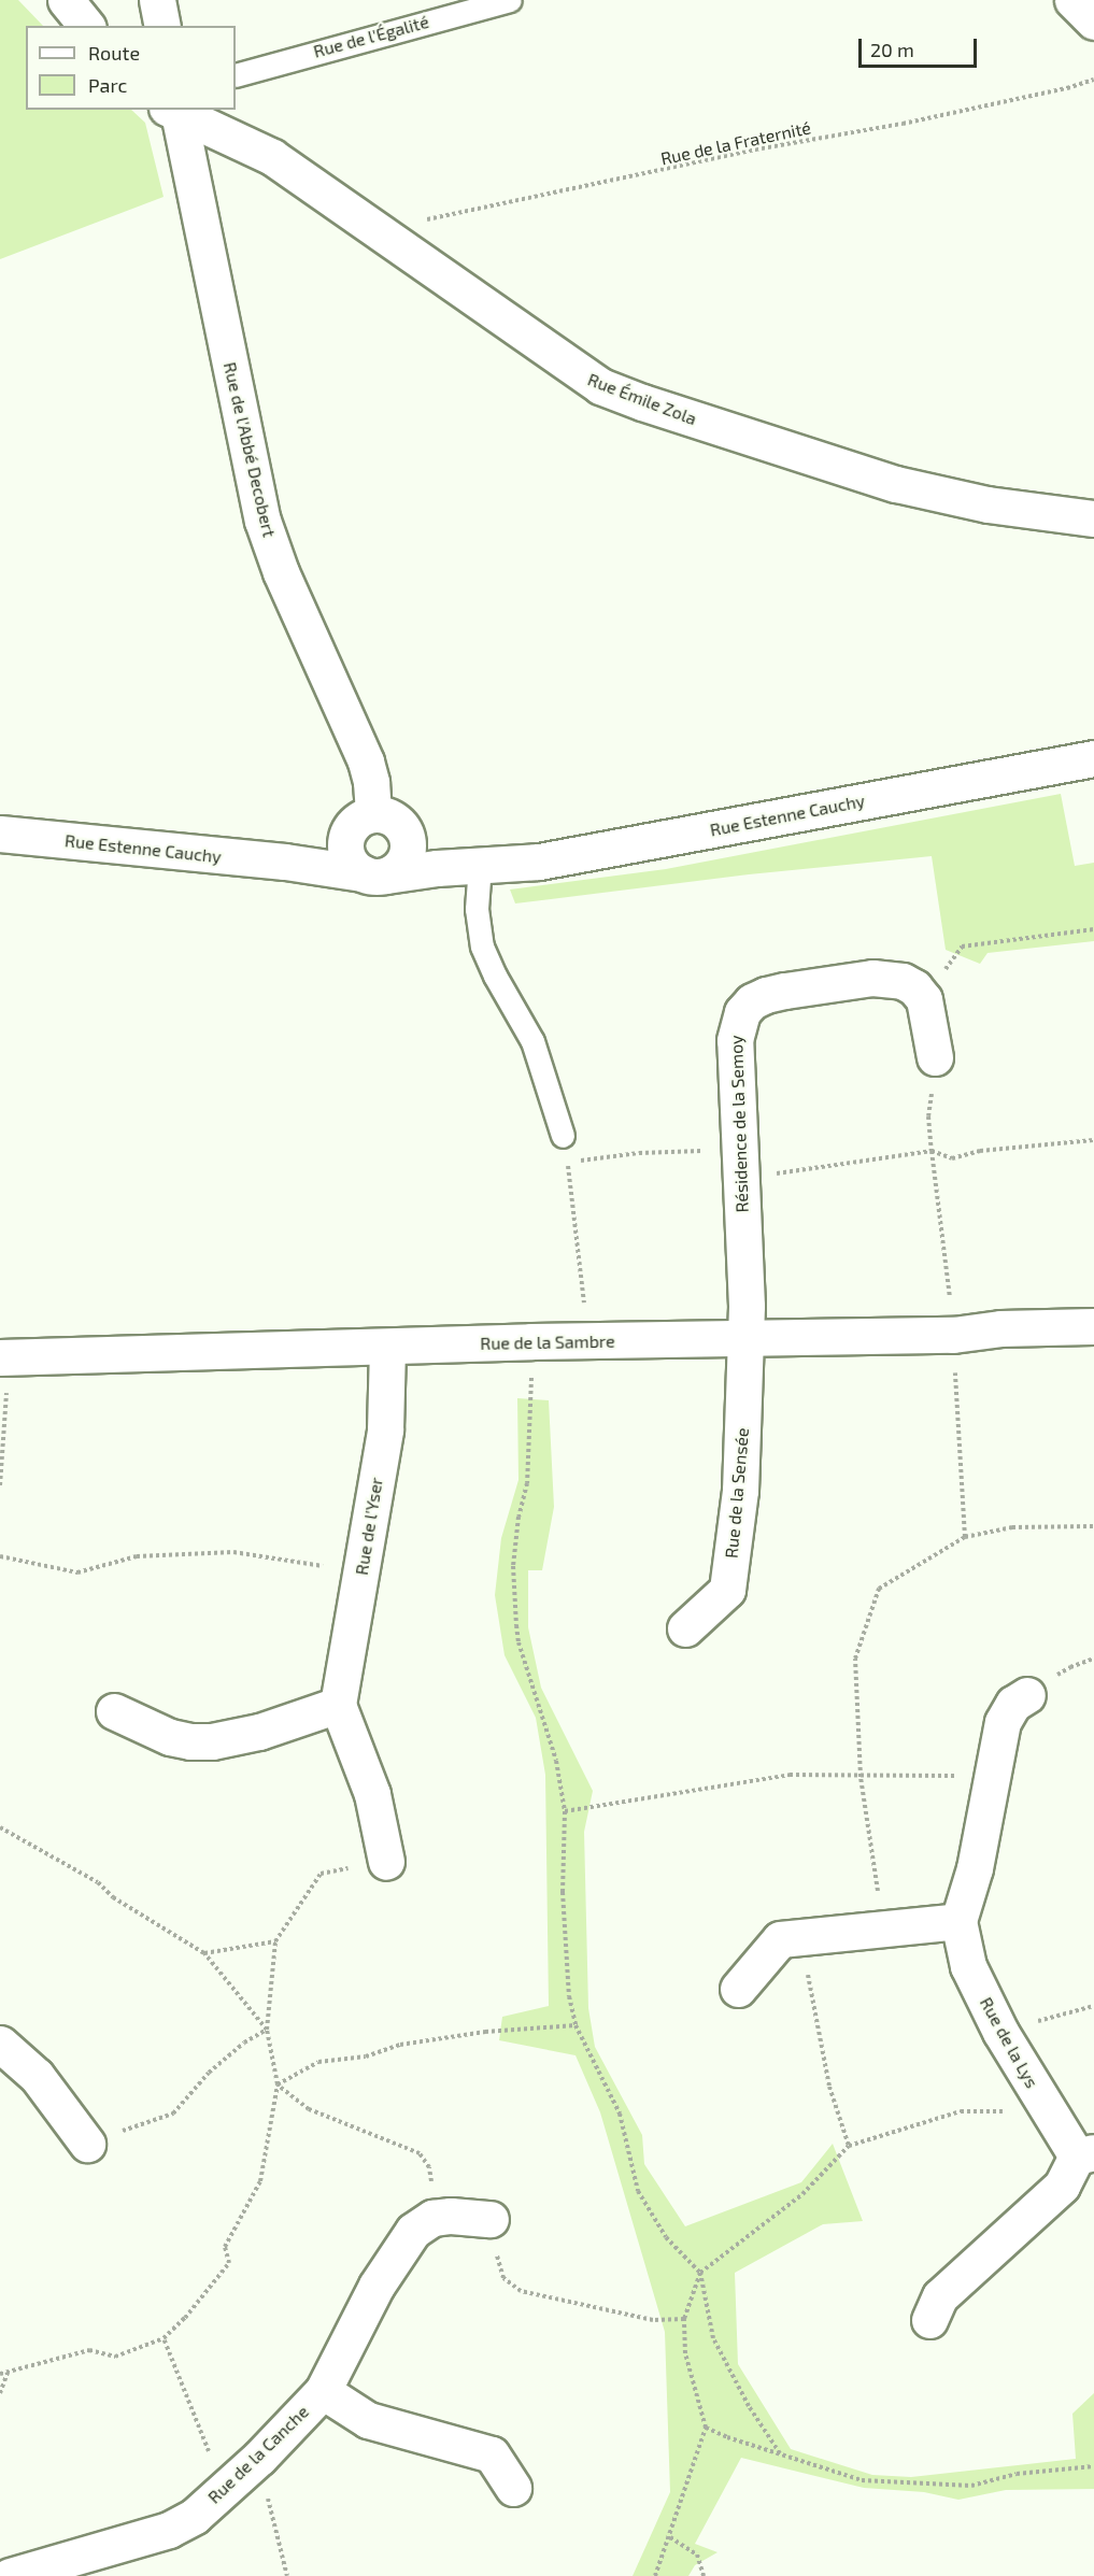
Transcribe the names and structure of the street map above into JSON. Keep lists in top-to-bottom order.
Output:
{
  "streets": {
    "street": [
      "Rue Émile Zola",
      "Rue de l'Abbé Decobert",
      "Rue Estenne Cauchy",
      "Résidence de la Semoy",
      "Rue de la Sambre",
      "Rue de la Sensée",
      "Rue de l'Yser",
      "Rue de la Lys",
      "Rue de la Canche"
    ],
    "lane": ["Rue de l'Égalité"],
    "path": ["Rue de la Fraternité"]
  },
  "crossings": [
    ["Rue de la Fraternité", "Rue Émile Zola"],
    ["Rue Émile Zola", "Rue de l'Abbé Decobert"],
    ["Rue de l'Abbé Decobert", "Rue Estenne Cauchy"],
    ["Résidence de la Semoy", "Rue de la Sambre"],
    ["Résidence de la Semoy", "Rue de la Sensée"],
    ["Rue de la Sambre", "Rue de la Sensée"],
    ["Rue de la Sambre", "Rue de l'Yser"]
  ],
  "legend": ["Route", "Parc"],
  "scale_bar": "20 m"
}
